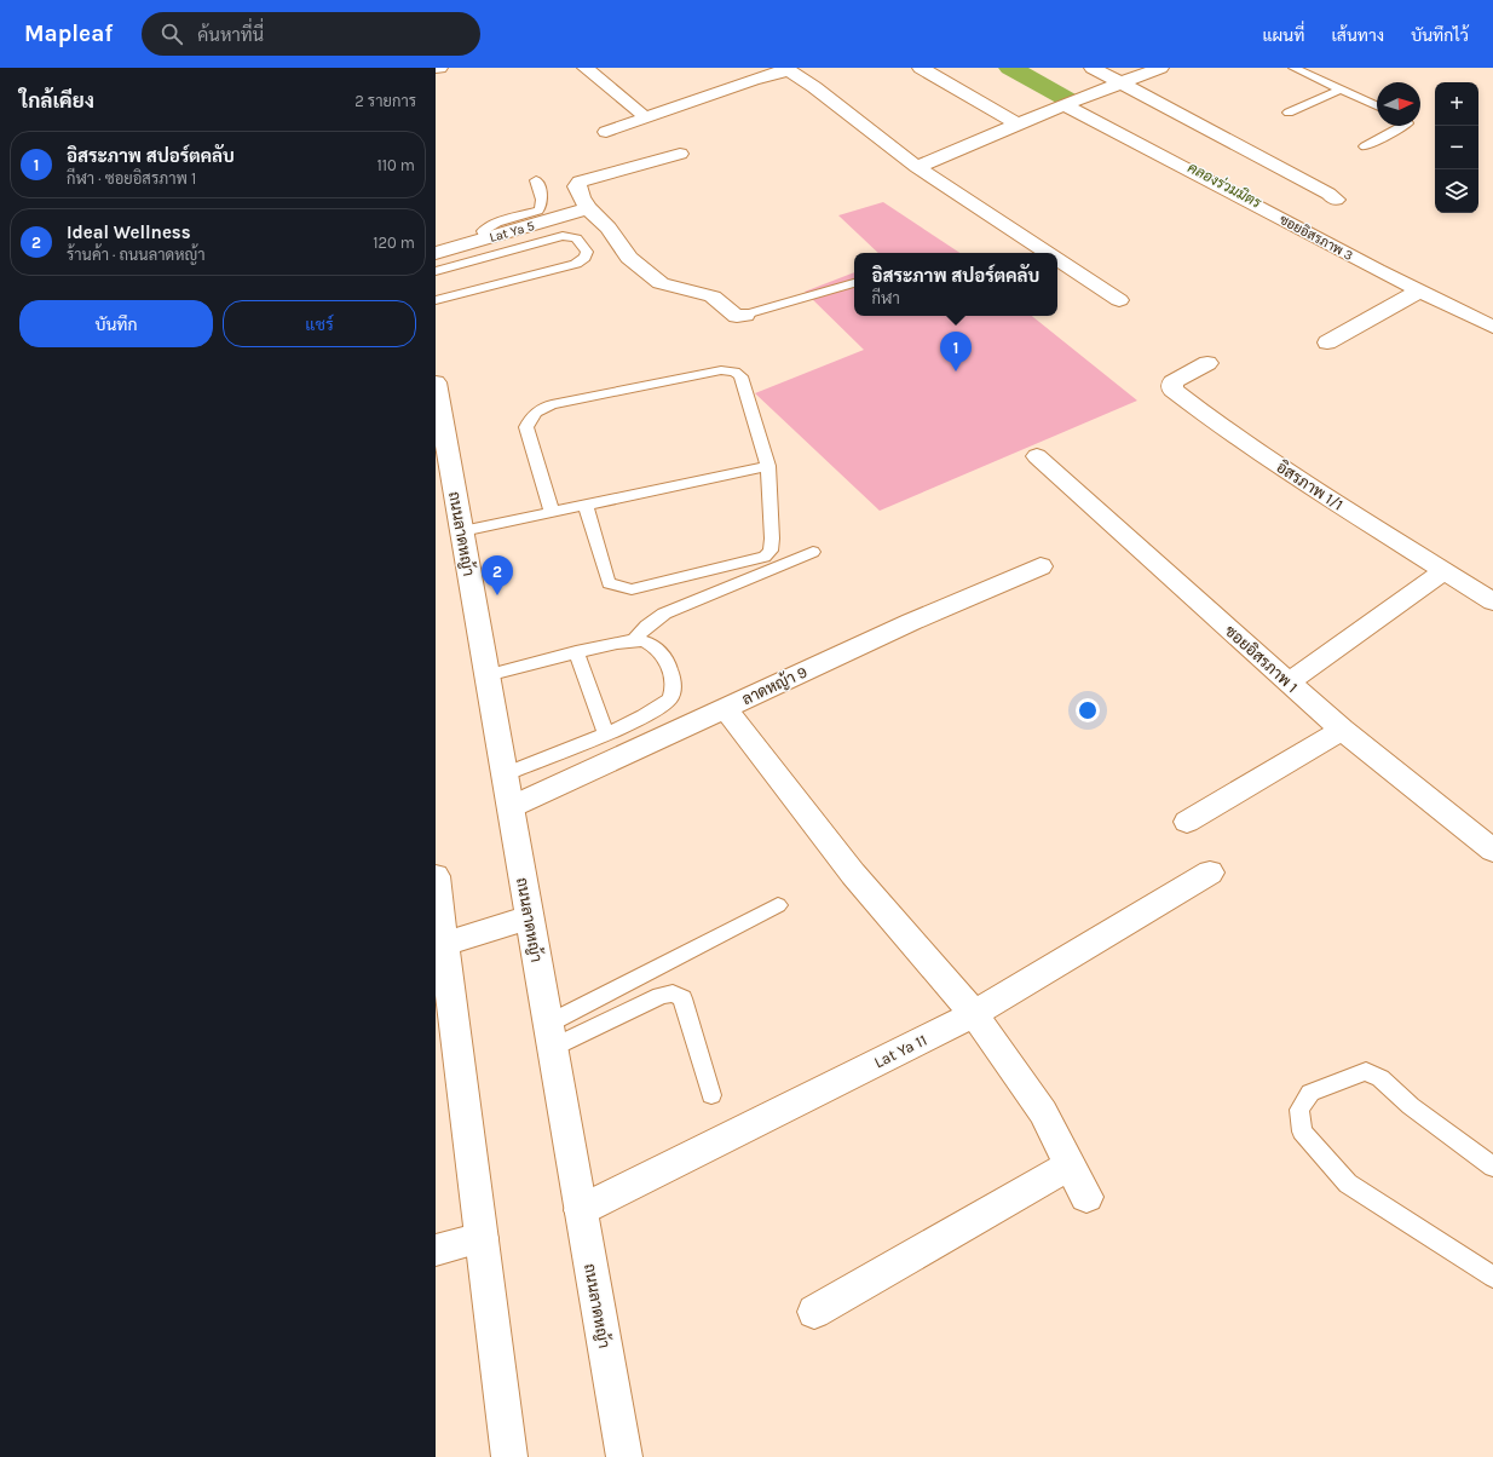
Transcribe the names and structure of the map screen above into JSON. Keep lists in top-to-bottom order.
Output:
{
  "streets": {
    "street": [
      "Lat Ya 5",
      "ซอยอิสรภาพ 3",
      "อิสรภาพ 1/1",
      "ถนนลาดหญ้า",
      "ซอยอิสรภาพ 1",
      "ลาดหญ้า 9",
      "Lat Ya 11"
    ]
  },
  "crossings": [
    ["ถนนลาดหญ้า", "ลาดหญ้า 9"],
    ["ถนนลาดหญ้า", "Lat Ya 11"]
  ],
  "water": ["คลองร่วมมิตร"],
  "north": "right",
  "page": {
    "header": "Mapleaf",
    "search": "ค้นหาที่นี่",
    "nav": ["แผนที่", "เส้นทาง", "บันทึกไว้"],
    "heading": ["ใกล้เคียง", "2 รายการ"],
    "map_buttons": ["+", "−"],
    "list": [
      {
        "mark": "1",
        "name": "อิสระภาพ สปอร์ตคลับ",
        "note": "กีฬา · ซอยอิสรภาพ 1",
        "value": "110 m"
      },
      {
        "mark": "2",
        "name": "Ideal Wellness",
        "note": "ร้านค้า · ถนนลาดหญ้า",
        "value": "120 m"
      }
    ],
    "popup": ["อิสระภาพ สปอร์ตคลับ", "กีฬา"],
    "buttons": ["บันทึก", "แชร์"],
    "pins": ["1", "2"]
  }
}
